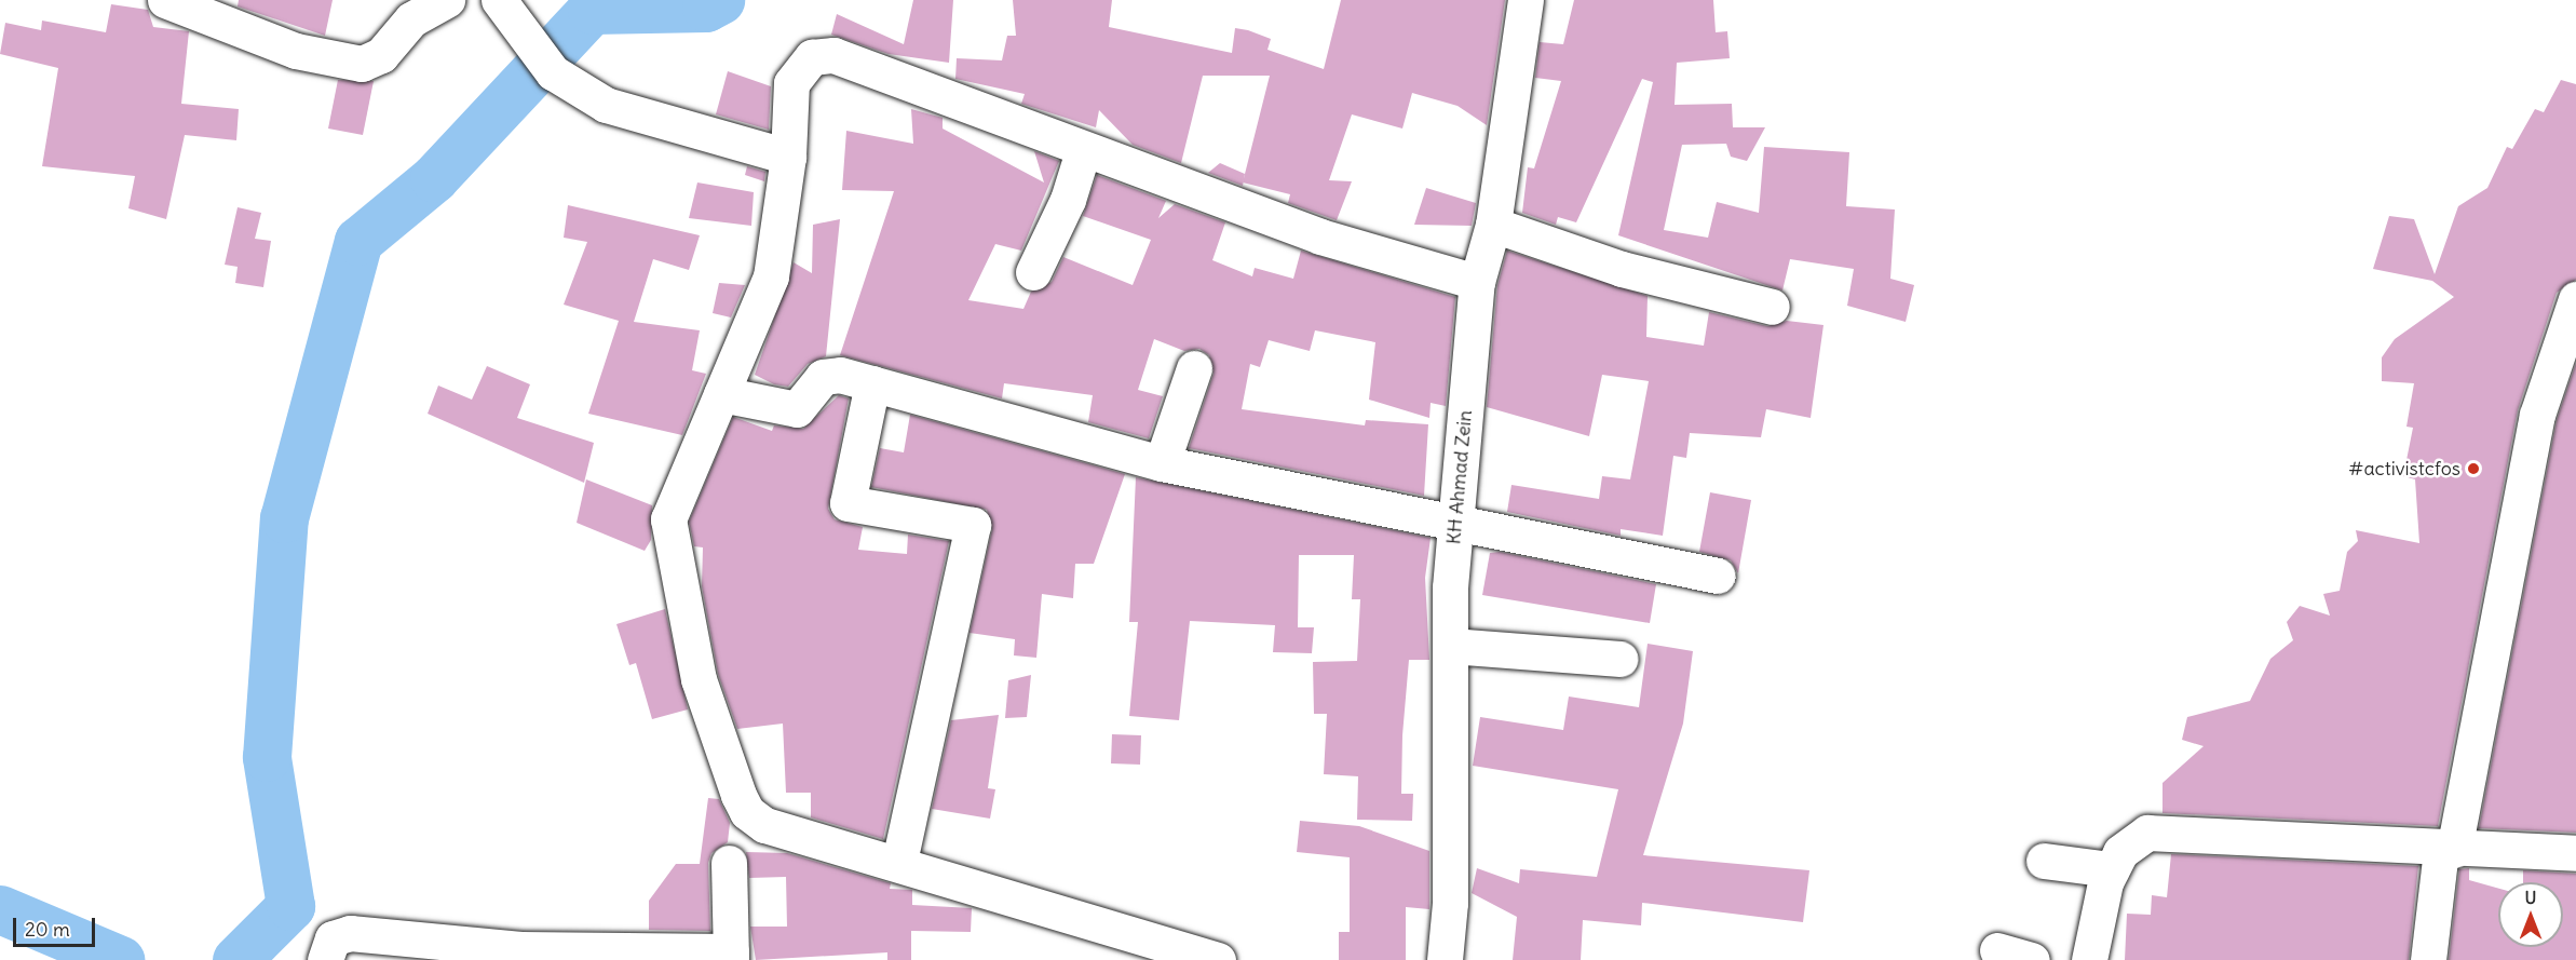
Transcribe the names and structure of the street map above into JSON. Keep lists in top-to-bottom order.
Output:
{
  "streets": {
    "street": ["KH Ahmad Zein"]
  },
  "places": ["#activistcfos"],
  "scale_bar": "20 m",
  "north": "top"
}
